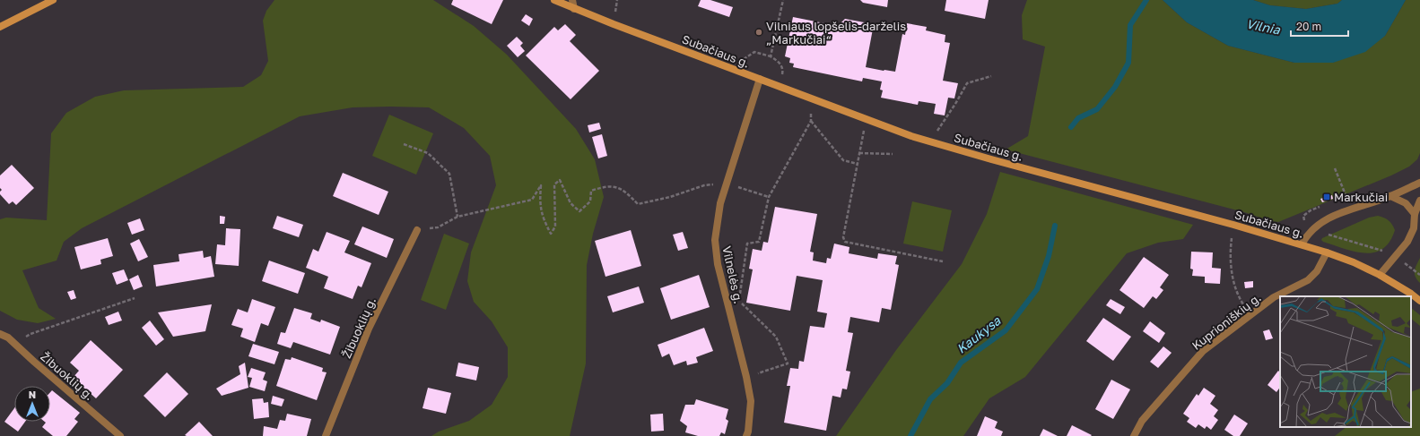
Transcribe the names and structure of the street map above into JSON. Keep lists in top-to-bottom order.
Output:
{
  "streets": {
    "street": [
      "Subačiaus g.",
      "Vilnelės g.",
      "Kuprioniškių g.",
      "Žibuoklių g."
    ]
  },
  "crossings": [
    ["Subačiaus g.", "Vilnelės g."],
    ["Subačiaus g.", "Kuprioniškių g."]
  ],
  "water": ["Vilnia", "Kaukysa"],
  "places": {
    "other": ["Vilniaus lopšelis-darželis „Markučiai“"],
    "transit": ["Markučiai"]
  },
  "scale_bar": "20 m",
  "north": "top"
}
